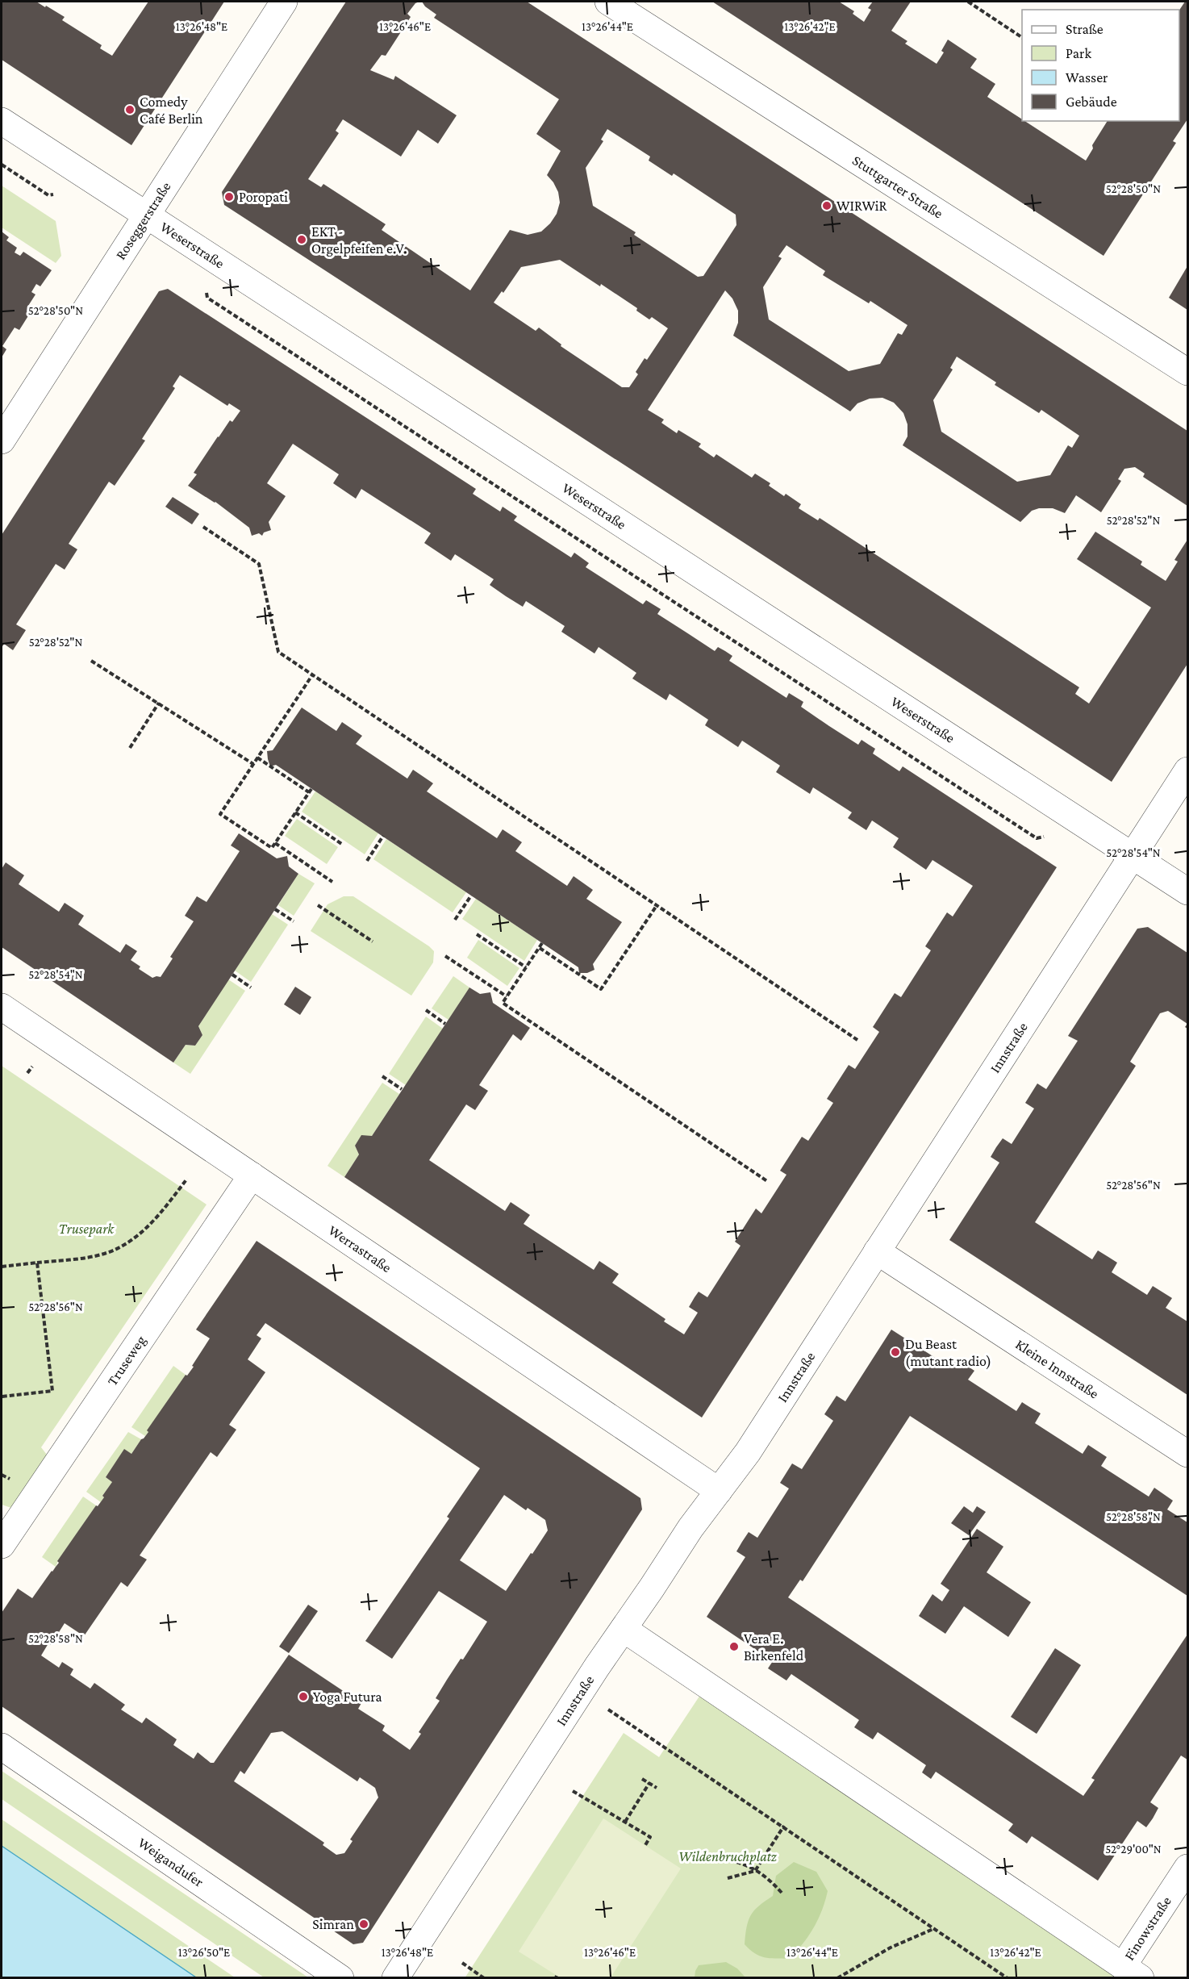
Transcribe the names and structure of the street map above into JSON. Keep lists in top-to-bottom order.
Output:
{
  "streets": {
    "street": [
      "Stuttgarter Straße",
      "Roseggerstraße",
      "Weserstraße",
      "Innstraße",
      "Werrastraße",
      "Truseweg",
      "Kleine Innstraße",
      "Weigandufer",
      "Finowstraße"
    ]
  },
  "crossings": [
    ["Roseggerstraße", "Weserstraße"],
    ["Weserstraße", "Innstraße"],
    ["Innstraße", "Werrastraße"],
    ["Innstraße", "Kleine Innstraße"],
    ["Werrastraße", "Truseweg"]
  ],
  "parks": ["Trusepark", "Wildenbruchplatz"],
  "places": [
    "Comedy Café Berlin",
    "Poropati",
    "WIRWiR",
    "EKT - Orgelpfeifen e.V.",
    "Du Beast (mutant radio)",
    "Vera E. Birkenfeld",
    "Yoga Futura",
    "Simran"
  ],
  "legend": [
    "Straße",
    "Park",
    "Wasser",
    "Gebäude"
  ],
  "coordinates": [
    "13°26'48\"E",
    "13°26'46\"E",
    "13°26'44\"E",
    "13°26'42\"E",
    "52°28'50\"N",
    "52°28'52\"N",
    "52°28'54\"N",
    "52°28'56\"N",
    "52°28'58\"N",
    "52°29'00\"N",
    "13°26'50\"E"
  ]
}
